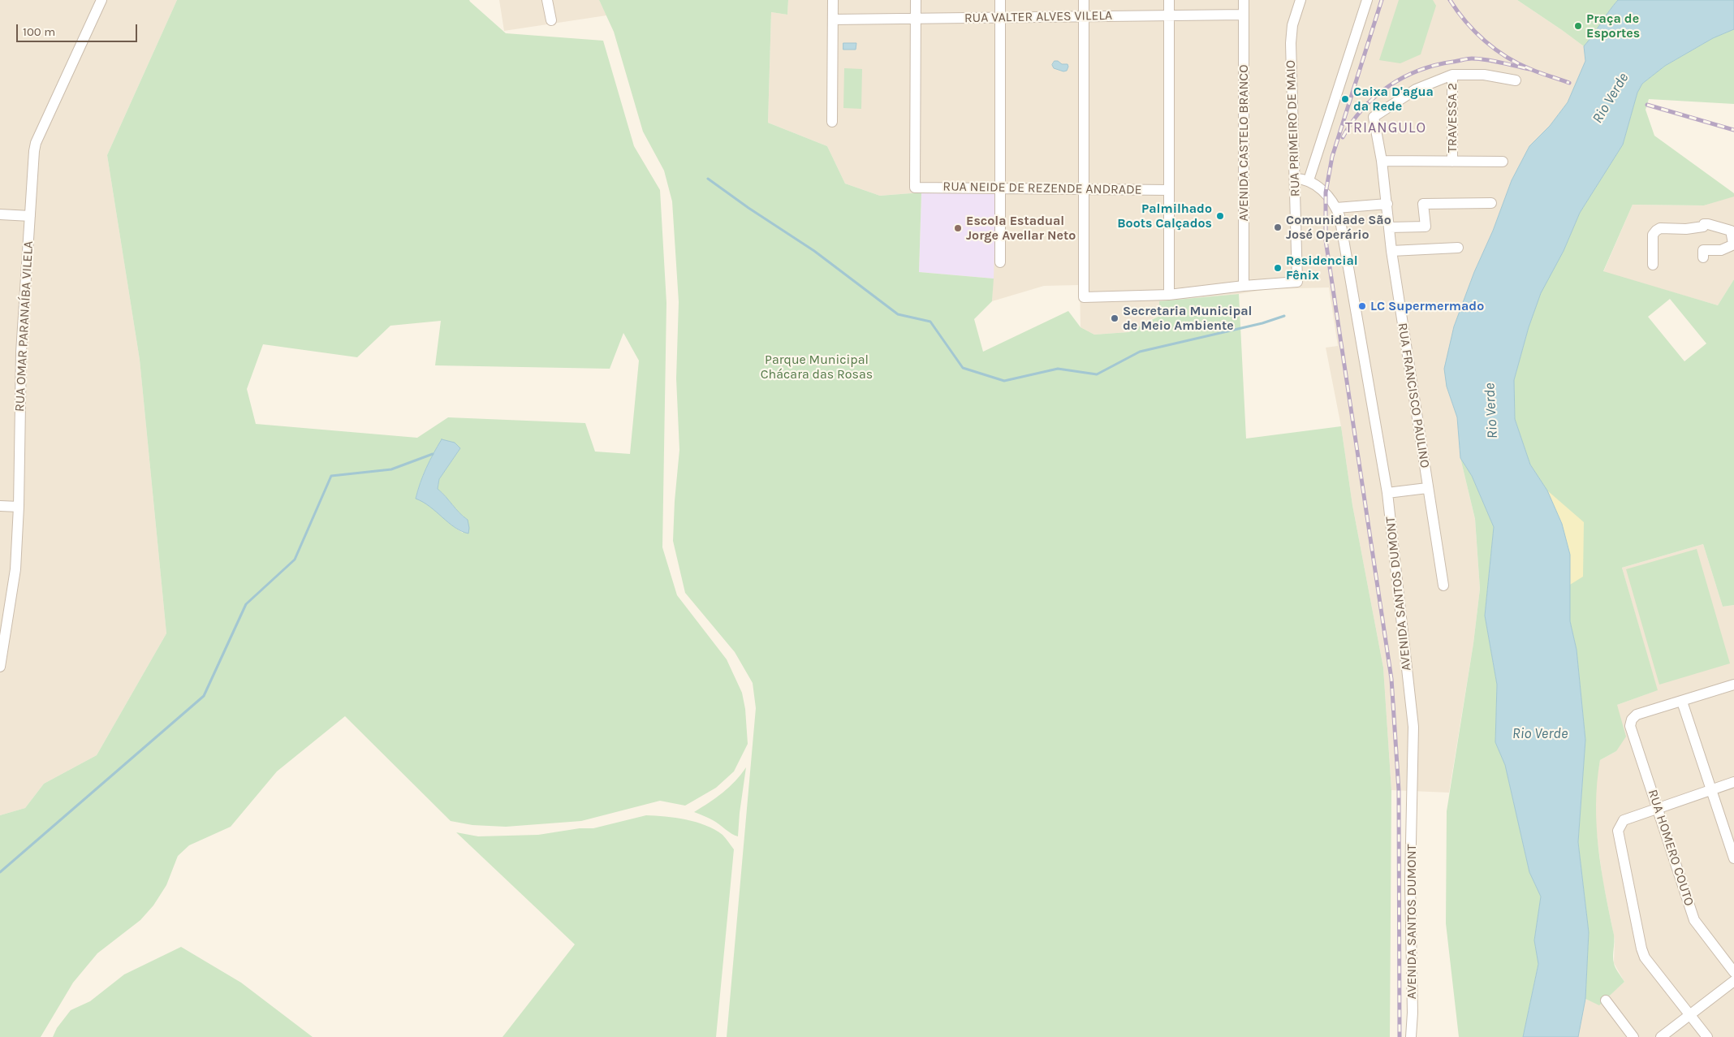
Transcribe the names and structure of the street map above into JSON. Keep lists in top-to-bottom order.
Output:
{
  "streets": {
    "street": [
      "RUA VALTER ALVES VILELA",
      "TRAVESSA 2",
      "RUA PRIMEIRO DE MAIO",
      "AVENIDA CASTELO BRANCO",
      "RUA NEIDE DE REZENDE ANDRADE",
      "RUA OMAR PARANAÍBA VILELA",
      "RUA FRANCISCO PAULINO",
      "AVENIDA SANTOS DUMONT",
      "RUA HOMERO COUTO"
    ]
  },
  "crossings": [
    ["RUA VALTER ALVES VILELA", "AVENIDA CASTELO BRANCO"],
    ["RUA VALTER ALVES VILELA", "RUA NEIDE DE REZENDE ANDRADE"],
    ["TRAVESSA 2", "RUA FRANCISCO PAULINO"],
    ["RUA PRIMEIRO DE MAIO", "AVENIDA CASTELO BRANCO"]
  ],
  "districts": ["TRIANGULO"],
  "water": ["Rio Verde"],
  "parks": ["Parque Municipal Chácara das Rosas"],
  "places": [
    "Praça de Esportes",
    "Caixa D'agua da Rede",
    "Palmilhado Boots Calçados",
    "Comunidade São José Operário",
    "Escola Estadual Jorge Avellar Neto",
    "Residencial Fênix",
    "LC Supermermado",
    "Secretaria Municipal de Meio Ambiente"
  ],
  "scale_bar": "100 m"
}
